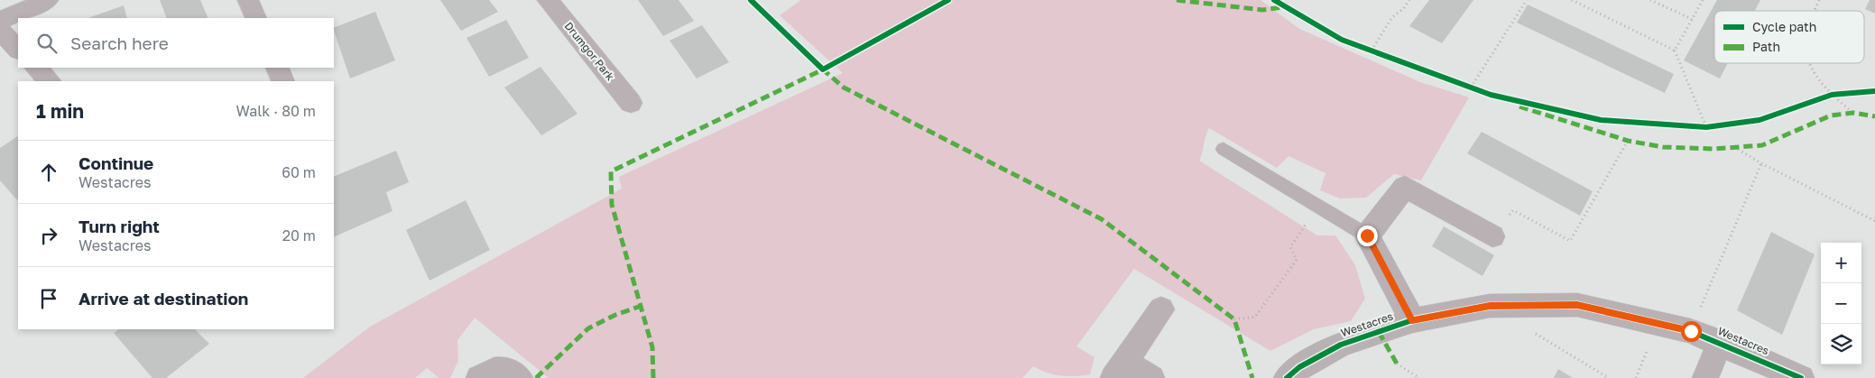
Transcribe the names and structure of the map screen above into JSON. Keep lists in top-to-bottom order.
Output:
{
  "streets": {
    "street": ["Drumgor Park", "Westacres"]
  },
  "legend": ["Cycle path", "Path"],
  "page": {
    "search": "Search here",
    "heading": ["1 min", "Walk · 80 m"],
    "list": [
      ["Continue", "Westacres", "60 m"],
      ["Turn right", "Westacres", "20 m"],
      "Arrive at destination"
    ],
    "map_buttons": ["+", "−"]
  }
}
